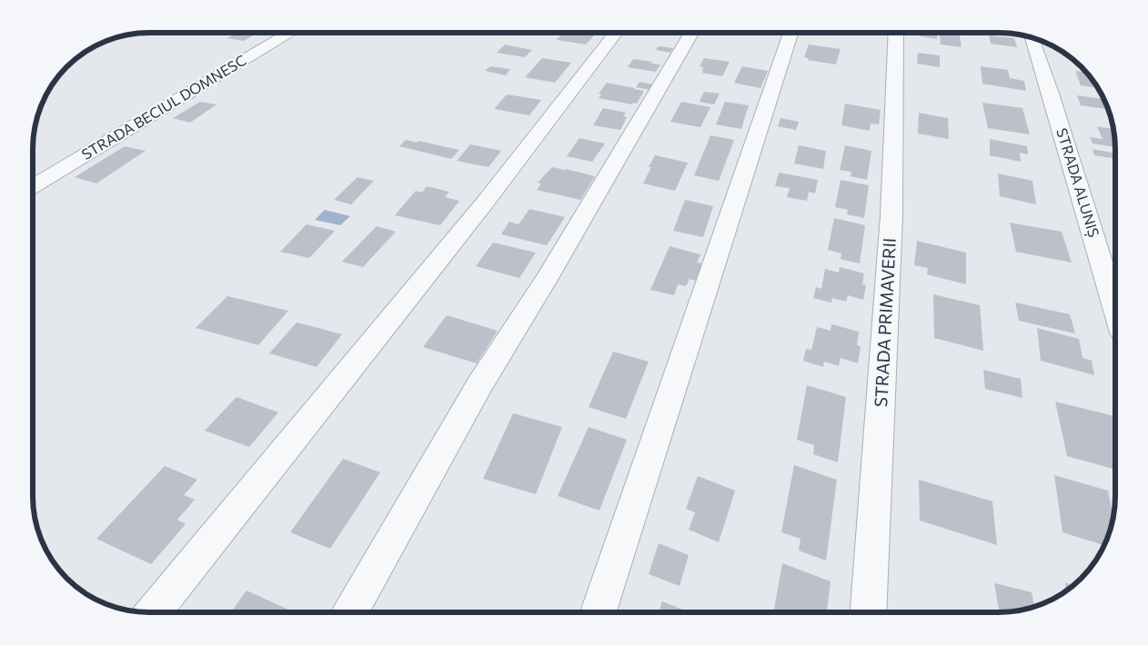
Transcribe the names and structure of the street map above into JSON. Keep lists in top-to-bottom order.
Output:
{
  "streets": {
    "street": ["STRADA BECIUL DOMNESC", "STRADA ALUNIȘ", "STRADA PRIMAVERII"]
  }
}
